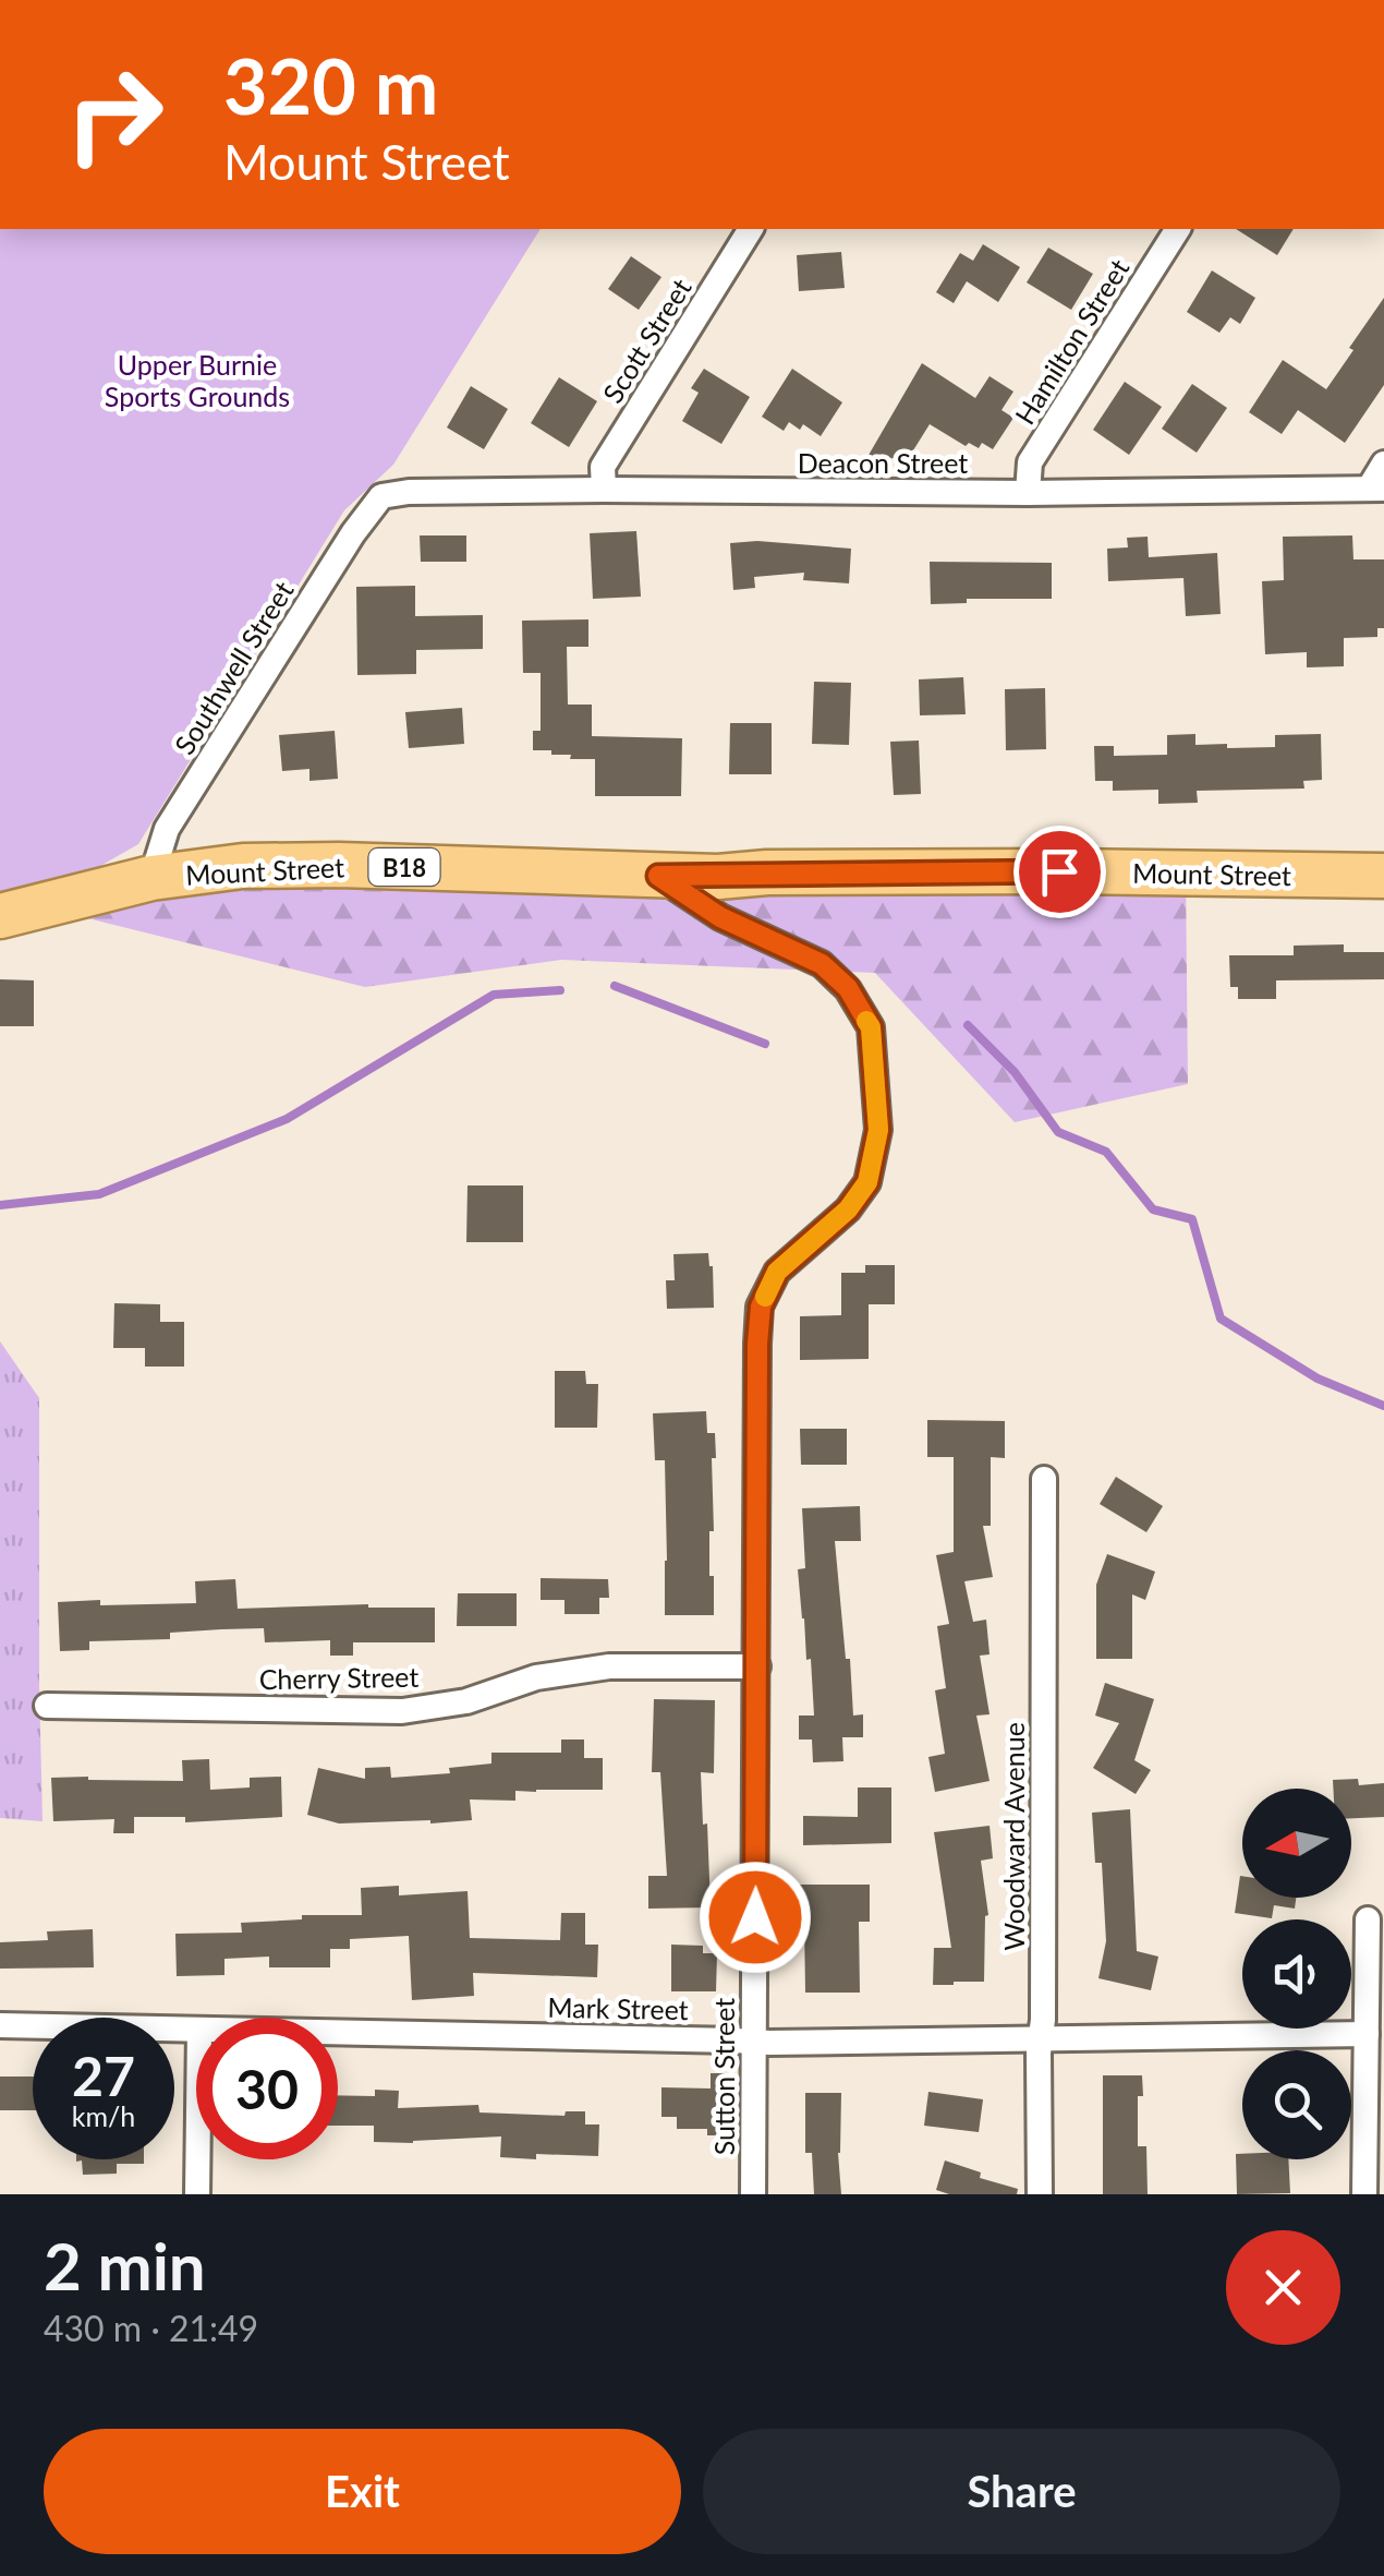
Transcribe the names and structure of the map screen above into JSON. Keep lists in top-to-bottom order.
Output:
{
  "streets": {
    "highway": ["B18", "Mount Street"],
    "street": [
      "Scott Street",
      "Hamilton Street",
      "Deacon Street",
      "Southwell Street",
      "Cherry Street",
      "Woodward Avenue",
      "Mark Street",
      "Sutton Street"
    ]
  },
  "crossings": [
    ["Scott Street", "Deacon Street"],
    ["Hamilton Street", "Deacon Street"],
    ["Deacon Street", "Southwell Street"],
    ["Southwell Street", "Mount Street"],
    ["Mount Street", "Sutton Street"],
    ["Cherry Street", "Sutton Street"],
    ["Woodward Avenue", "Mark Street"],
    ["Mark Street", "Sutton Street"]
  ],
  "parks": ["Upper Burnie Sports Grounds"],
  "north": "left",
  "page": {
    "turn": ["320 m", "Mount Street"],
    "speed": "27 km/h",
    "limit": "30",
    "heading": ["2 min", "430 m · 21:49"],
    "buttons": ["Exit", "Share"]
  }
}
